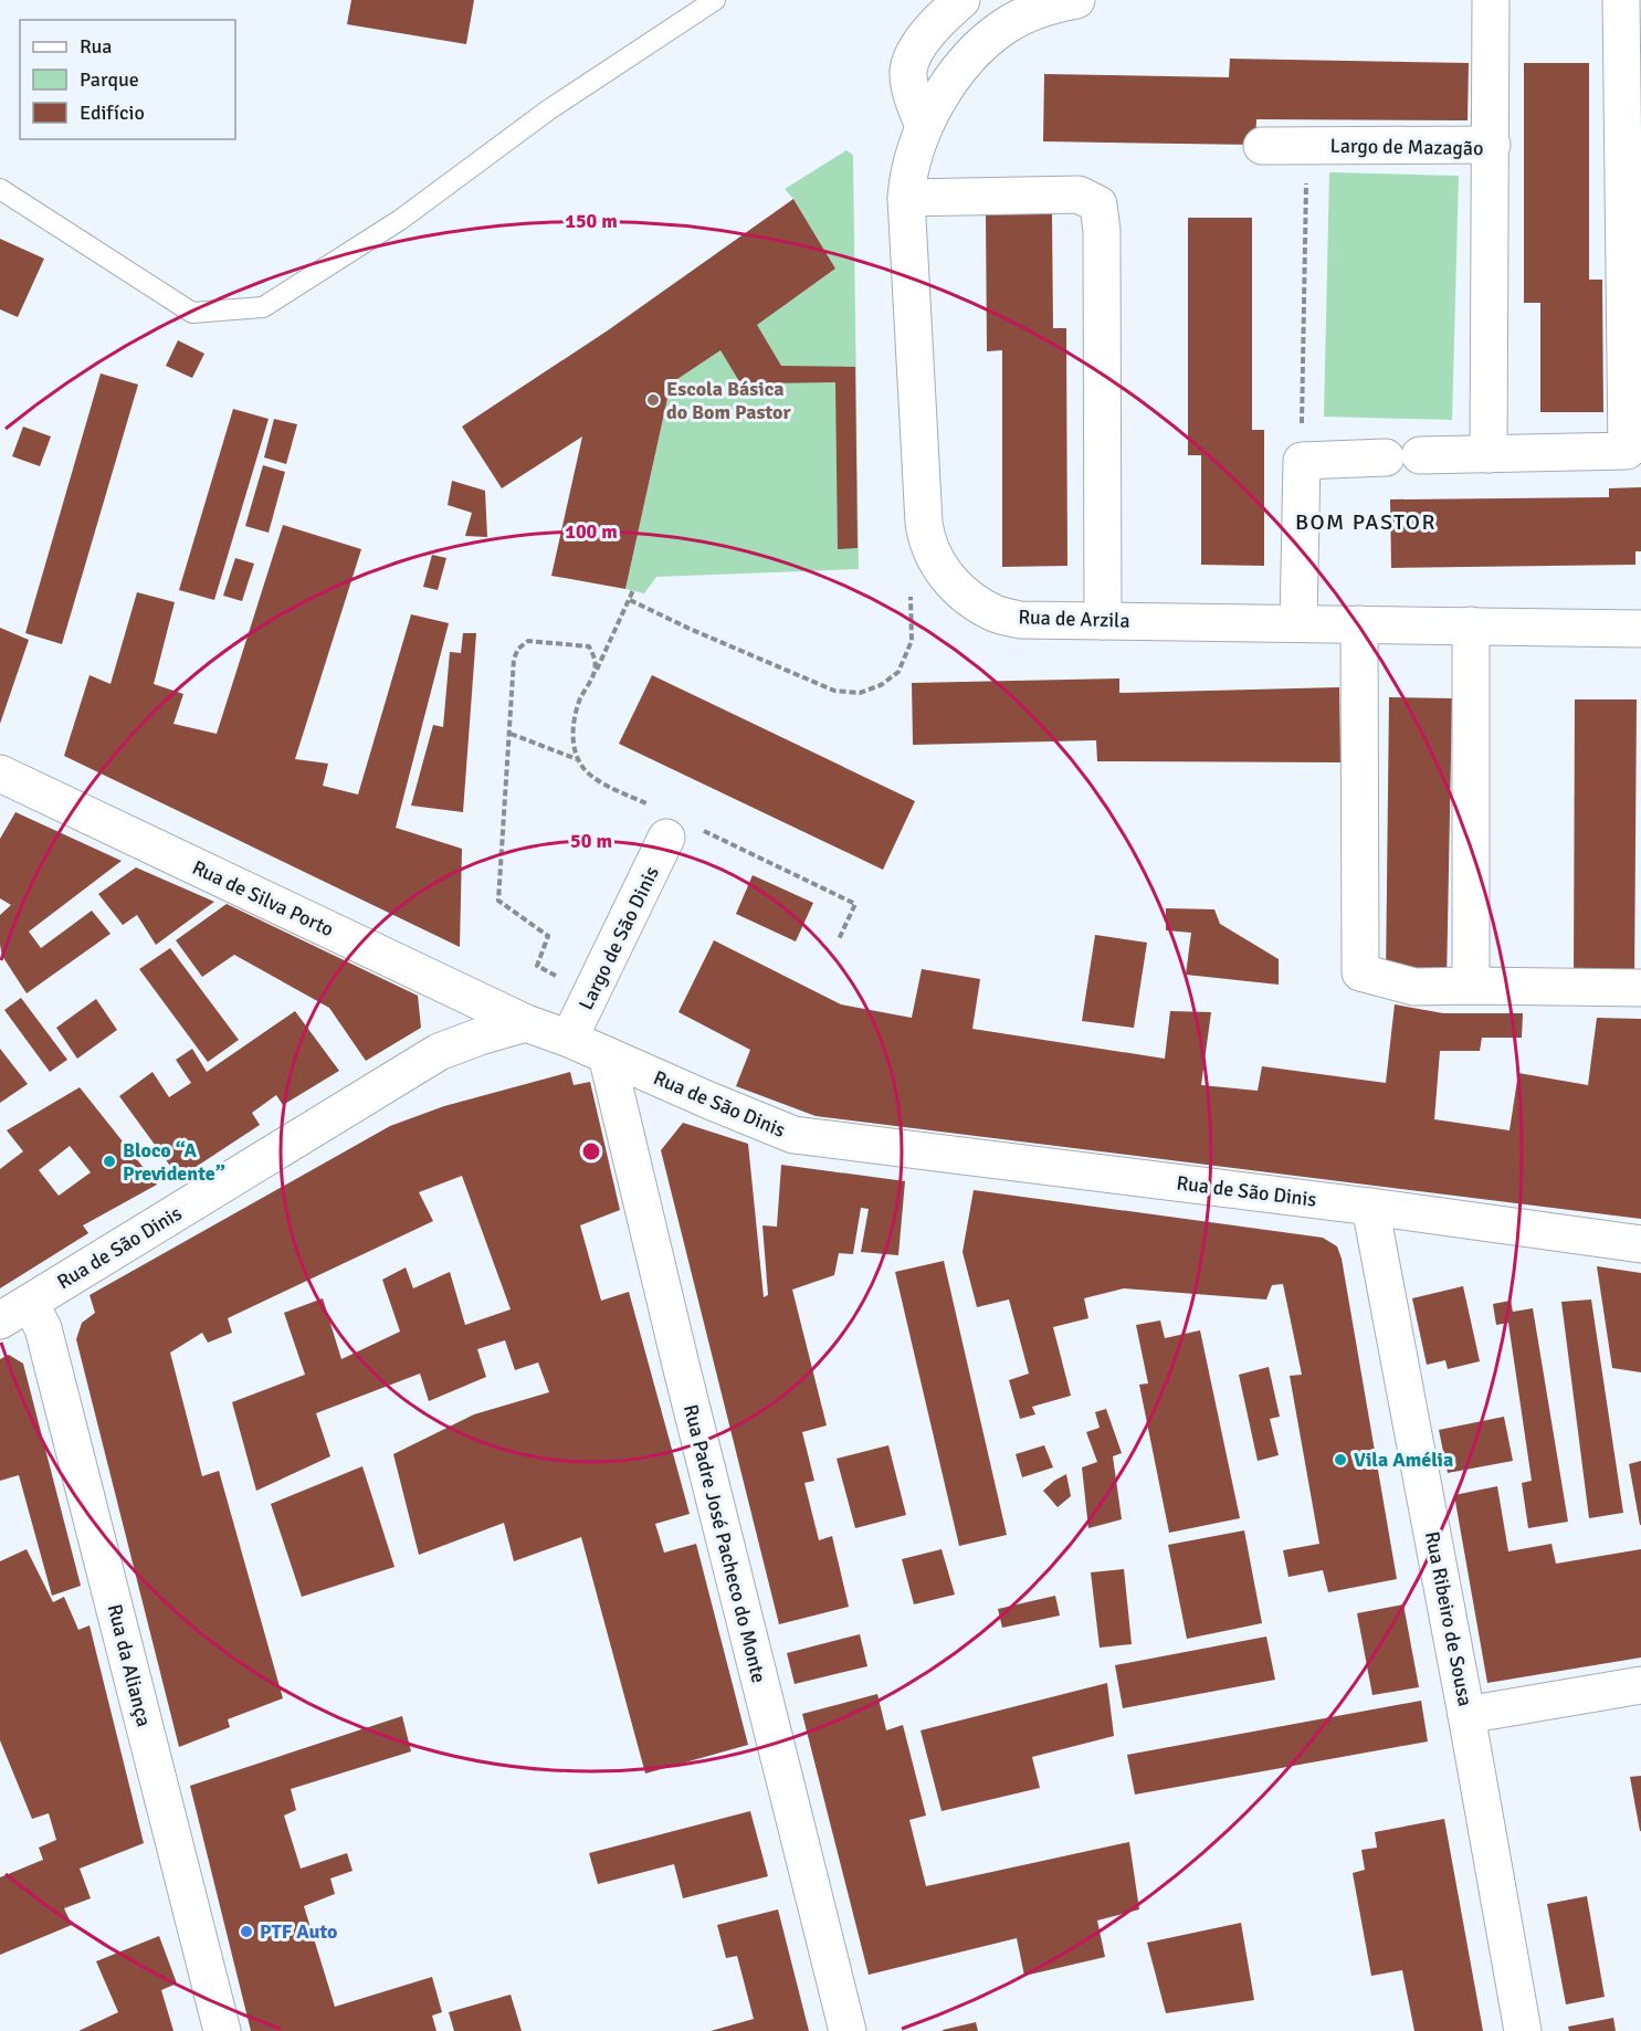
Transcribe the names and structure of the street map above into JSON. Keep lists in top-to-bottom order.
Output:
{
  "streets": {
    "street": [
      "Largo de Mazagão",
      "Rua de Arzila",
      "Rua de Silva Porto",
      "Largo de São Dinis",
      "Rua de São Dinis",
      "Rua Padre José Pacheco do Monte",
      "Rua Ribeiro de Sousa",
      "Rua da Aliança"
    ]
  },
  "crossings": [
    ["Rua de Silva Porto", "Rua de São Dinis"],
    ["Largo de São Dinis", "Rua de São Dinis"],
    ["Rua de São Dinis", "Rua Padre José Pacheco do Monte"],
    ["Rua de São Dinis", "Rua Ribeiro de Sousa"],
    ["Rua de São Dinis", "Rua da Aliança"]
  ],
  "districts": ["BOM PASTOR"],
  "places": [
    "Escola Básica do Bom Pastor",
    "Bloco “A Previdente”",
    "Vila Amélia",
    "PTF Auto"
  ],
  "legend": ["Rua", "Parque", "Edifício"],
  "rings": ["150 m", "100 m", "50 m"]
}
